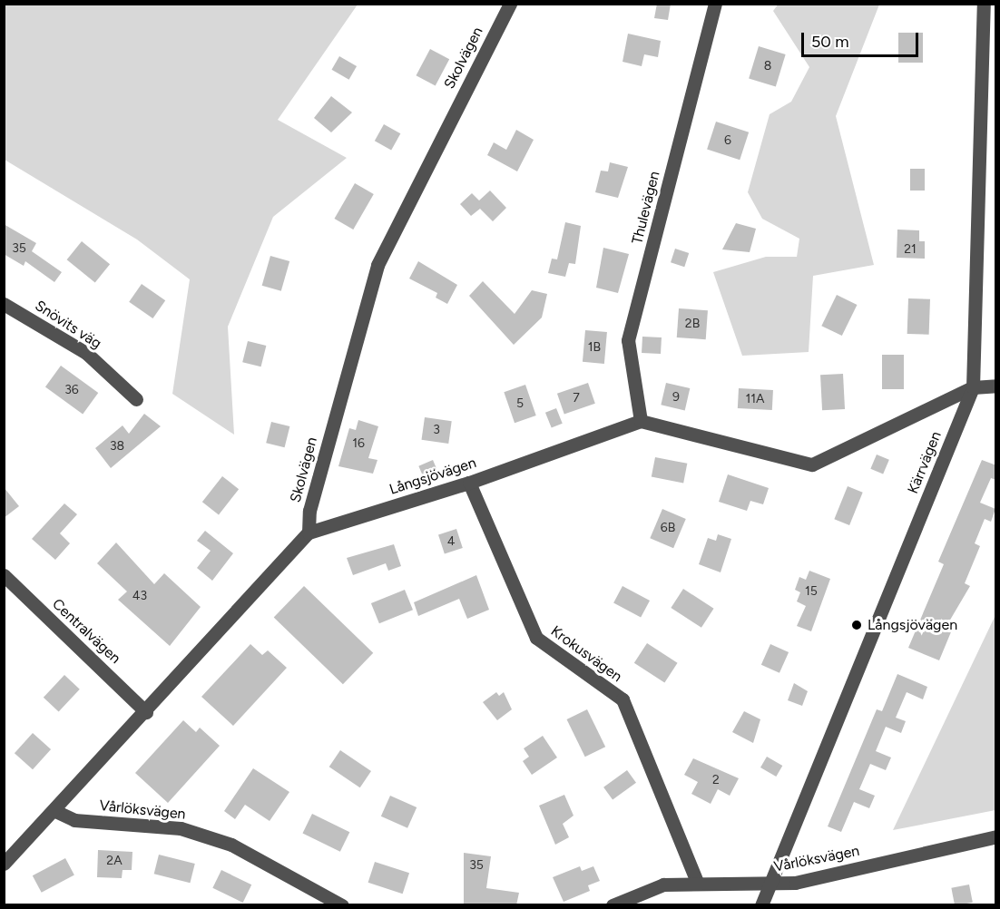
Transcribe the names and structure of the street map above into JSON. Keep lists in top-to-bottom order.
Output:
{
  "streets": {
    "street": [
      "Skolvägen",
      "Thulevägen",
      "Snövits väg",
      "Kärrvägen",
      "Långsjövägen",
      "Centralvägen",
      "Krokusvägen",
      "Vårlöksvägen"
    ]
  },
  "crossings": [
    ["Skolvägen", "Långsjövägen"],
    ["Thulevägen", "Långsjövägen"],
    ["Kärrvägen", "Vårlöksvägen"],
    ["Långsjövägen", "Krokusvägen"],
    ["Krokusvägen", "Vårlöksvägen"]
  ],
  "places": ["Långsjövägen"],
  "house_numbers": [
    "8",
    "6",
    "35",
    "21",
    "2B",
    "1B",
    "36",
    "9",
    "7",
    "11A",
    "5",
    "3",
    "16",
    "38",
    "6B",
    "4",
    "15",
    "43",
    "2",
    "2A",
    "35"
  ],
  "scale_bar": "50 m"
}
